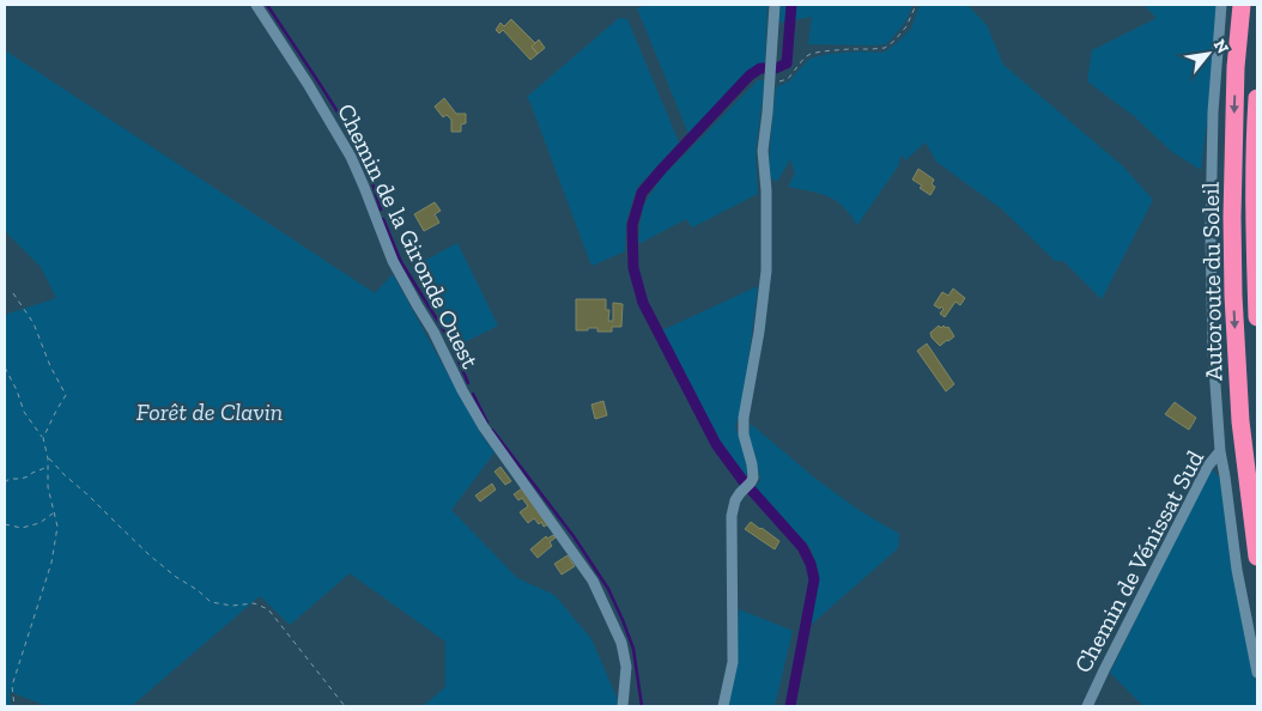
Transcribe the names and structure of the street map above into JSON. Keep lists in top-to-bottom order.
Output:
{
  "streets": {
    "highway": ["Autoroute du Soleil"],
    "street": ["Chemin de la Gironde Ouest", "Chemin de Vénissat Sud"]
  },
  "parks": ["Forêt de Clavin"],
  "north": "top right"
}
